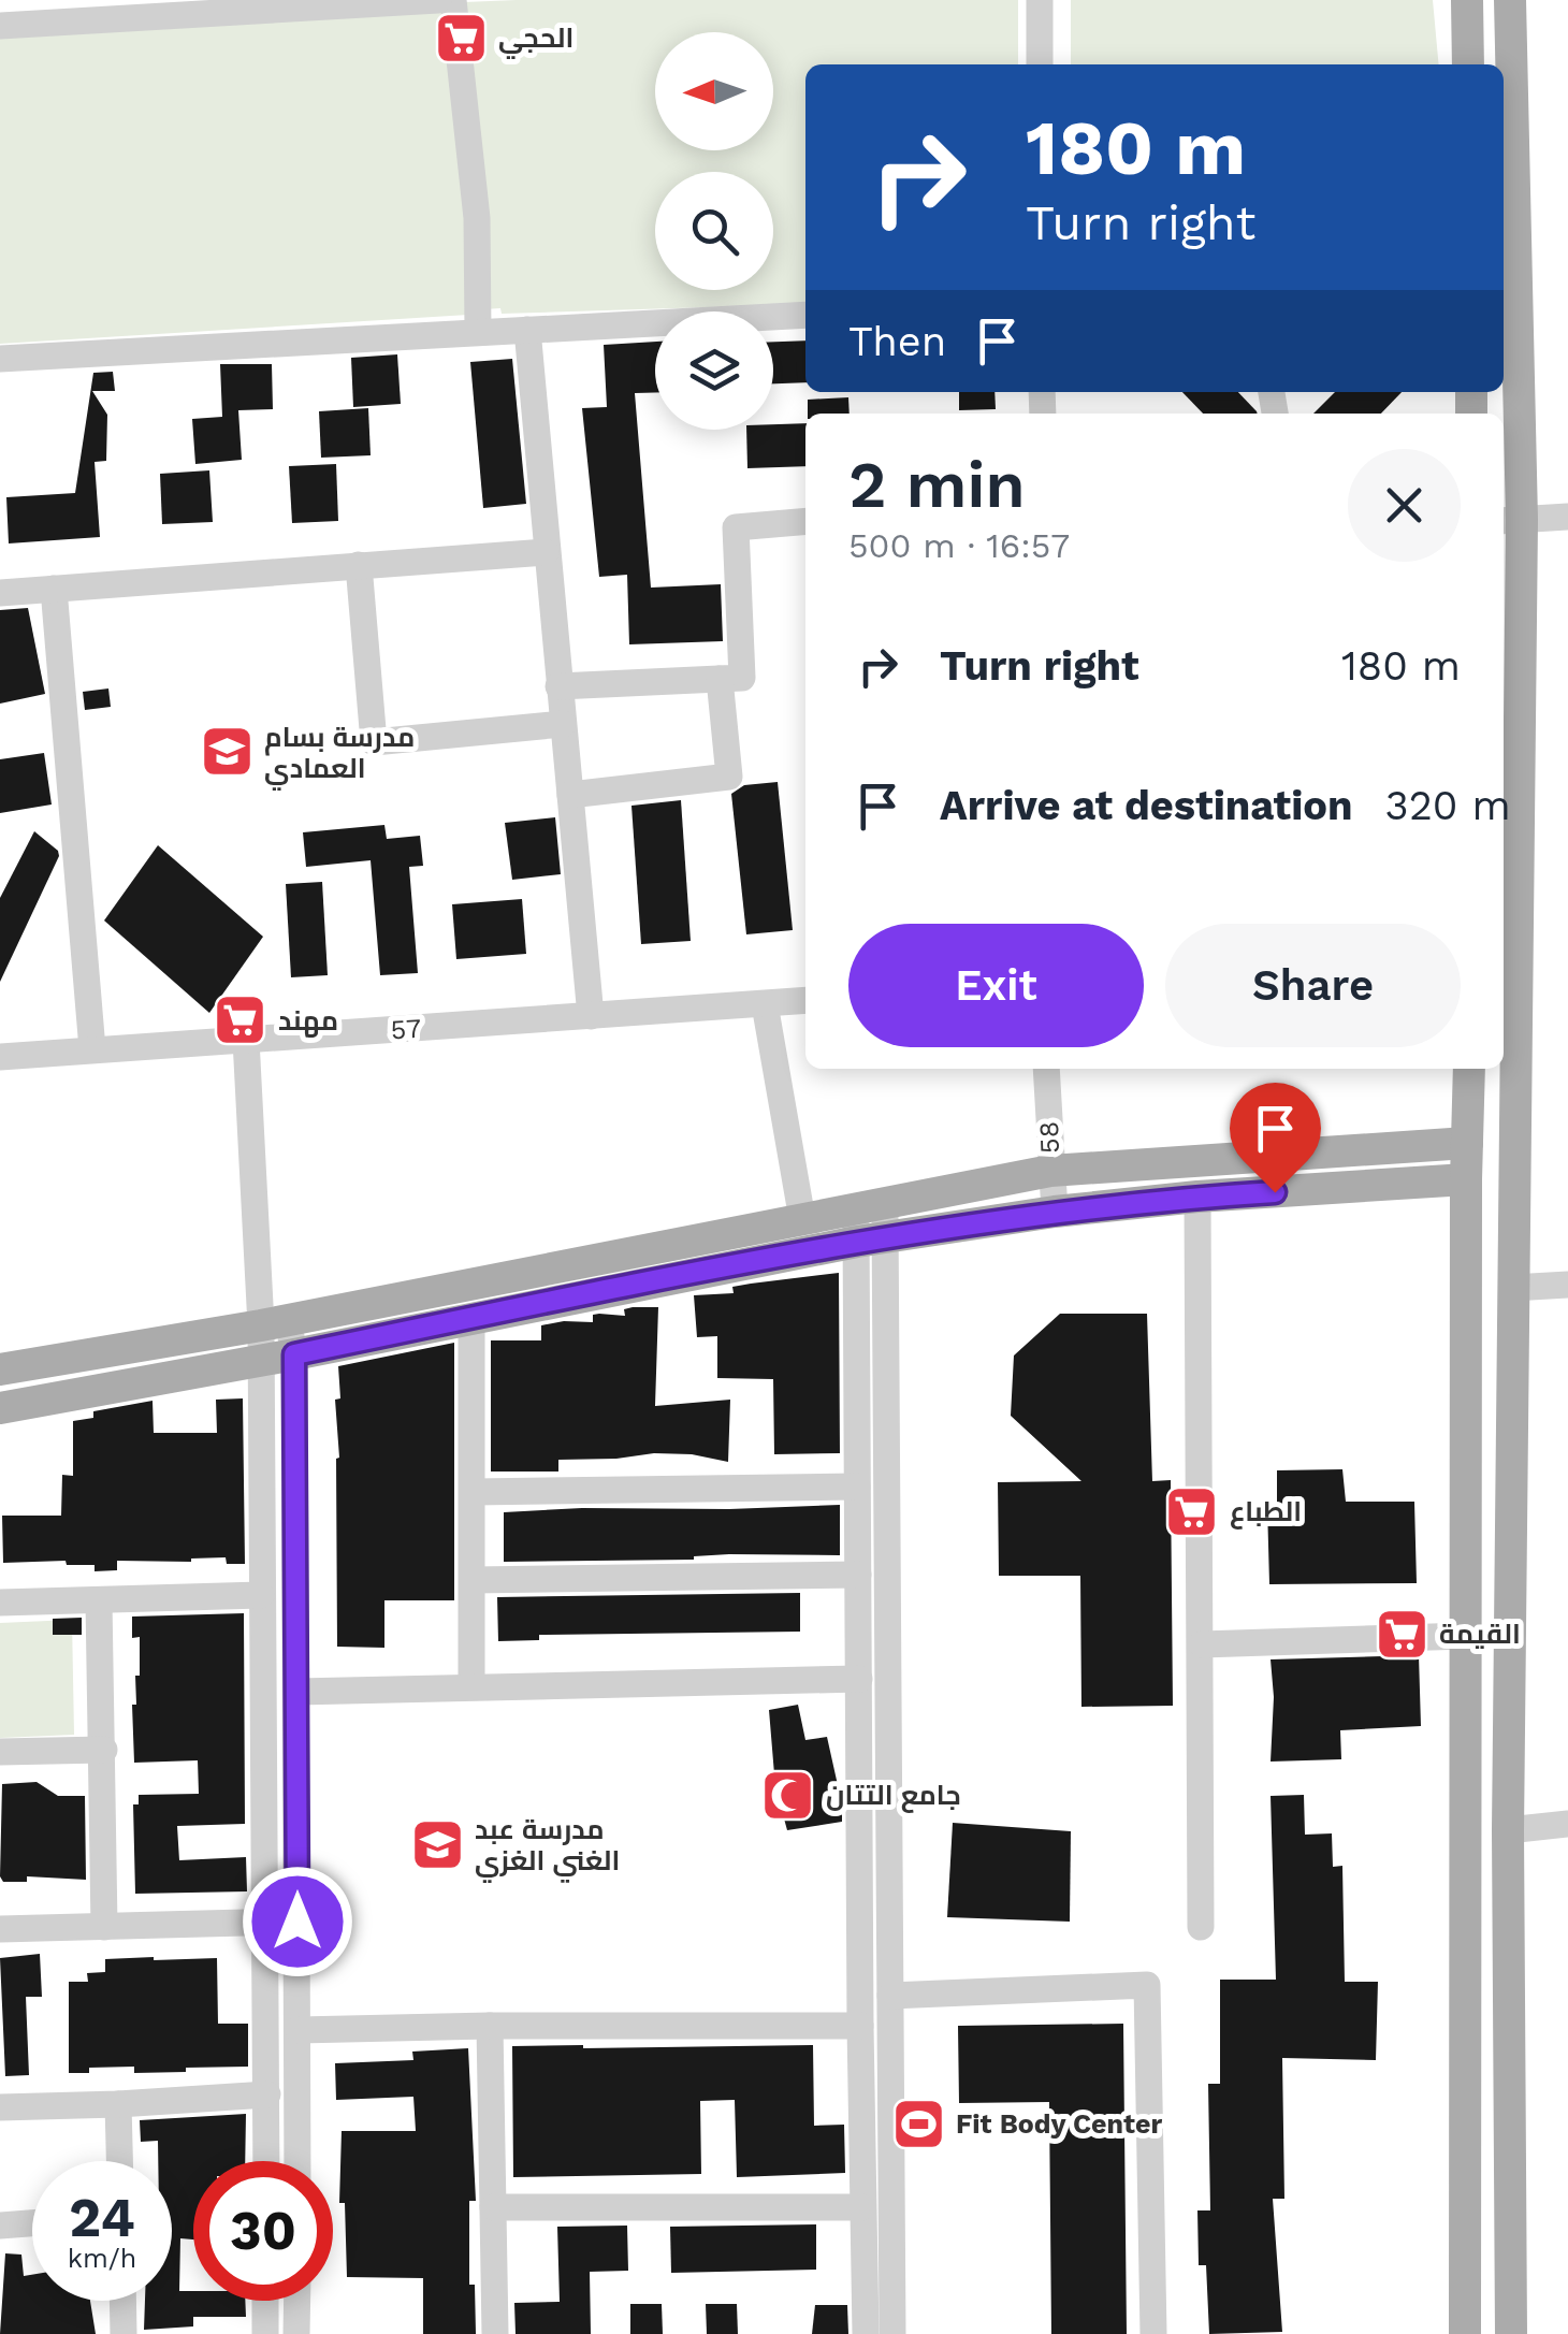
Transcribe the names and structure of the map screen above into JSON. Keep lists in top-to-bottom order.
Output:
{
  "streets": {
    "street": ["57", "58"]
  },
  "places": {
    "supermarket": [
      "الحجي",
      "مهند",
      "الطباع",
      "القيمة"
    ],
    "school or university": ["مدرسة بسام العمادي", "مدرسة عبد الغني الغزي"],
    "mosque": ["جامع التتان"],
    "sports": ["Fit Body Center"]
  },
  "north": "left",
  "page": {
    "turn": ["180 m", "Turn right"],
    "then": "Then",
    "heading": ["2 min", "500 m · 16:57"],
    "list": [
      {
        "name": "Turn right",
        "value": "180 m"
      },
      {
        "name": "Arrive at destination",
        "value": "320 m"
      }
    ],
    "buttons": ["Exit", "Share"],
    "speed": "24 km/h",
    "limit": "30"
  }
}
